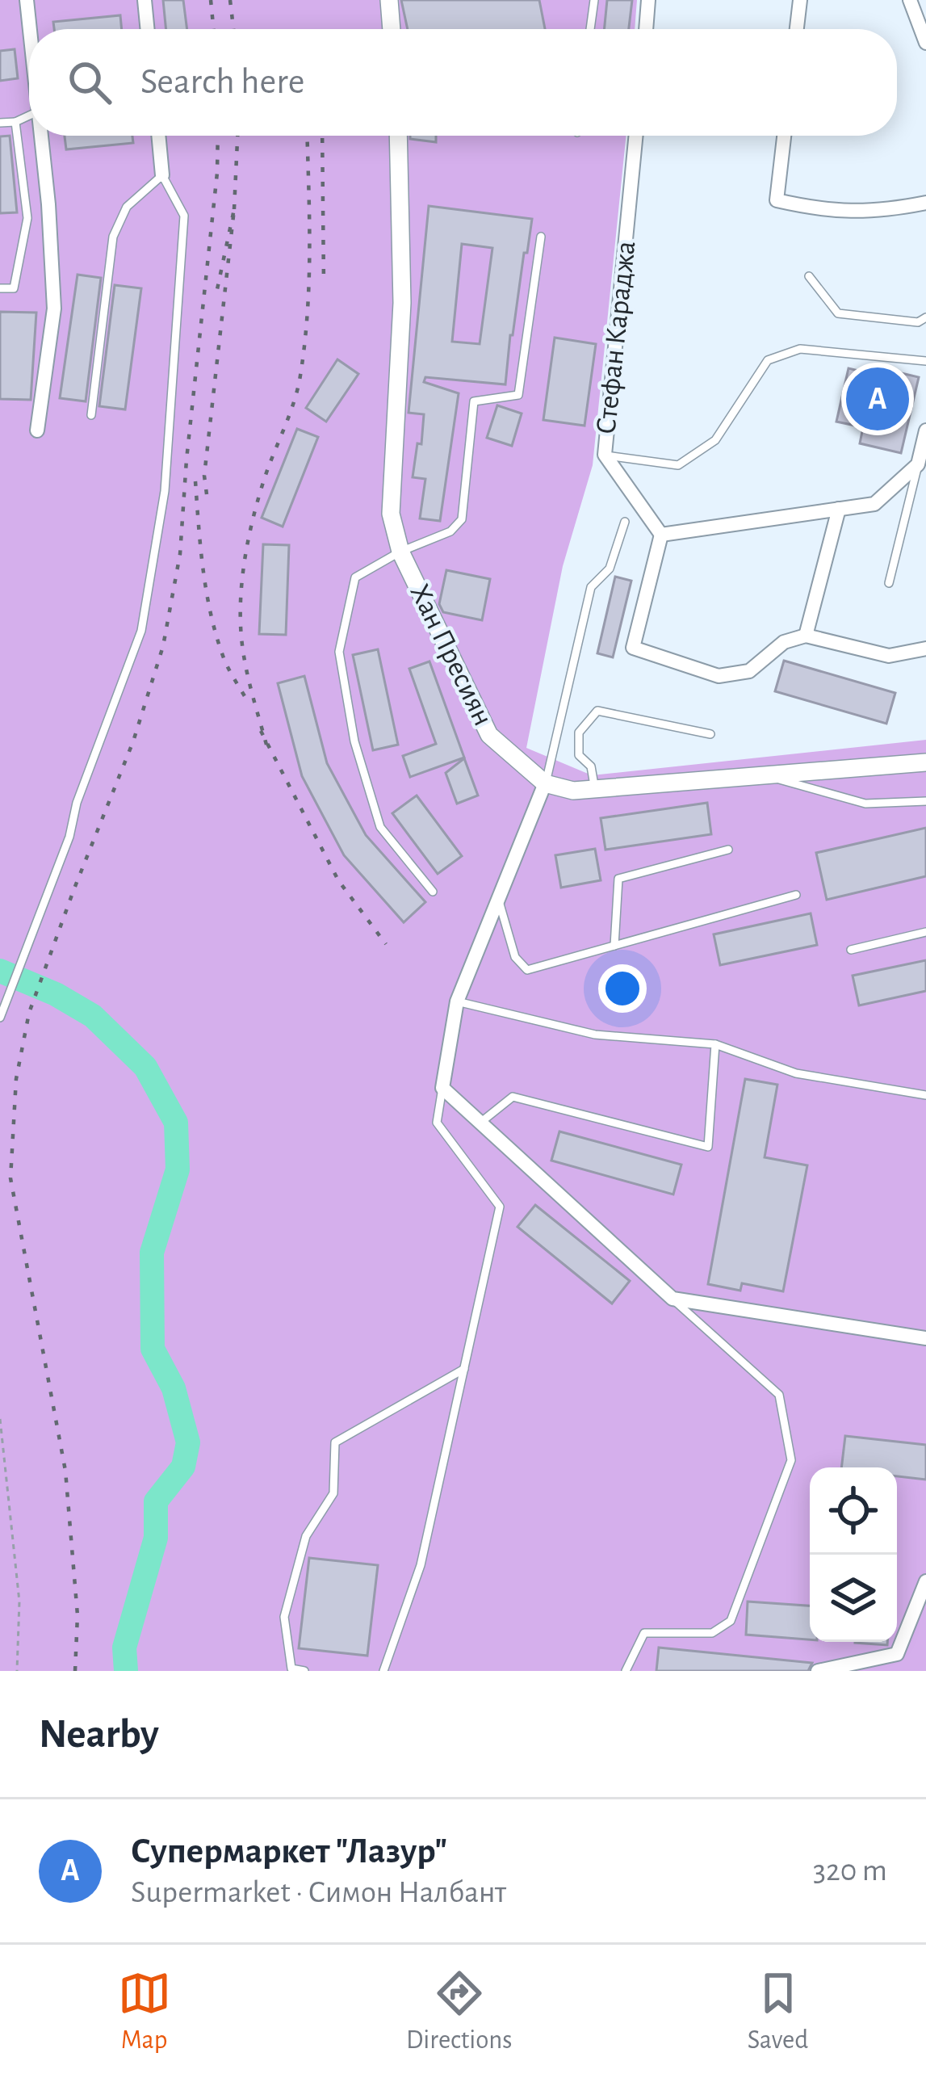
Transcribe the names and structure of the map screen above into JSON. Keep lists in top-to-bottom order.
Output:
{
  "streets": {
    "street": ["Стефан Караджа", "Хан Пресиян"]
  },
  "page": {
    "search": "Search here",
    "pins": "A",
    "heading": "Nearby",
    "list": [
      {
        "mark": "A",
        "name": "Супермаркет \"Лазур\"",
        "note": "Supermarket · Симон Налбант",
        "value": "320 m"
      }
    ],
    "nav": ["Map", "Directions", "Saved"]
  }
}
